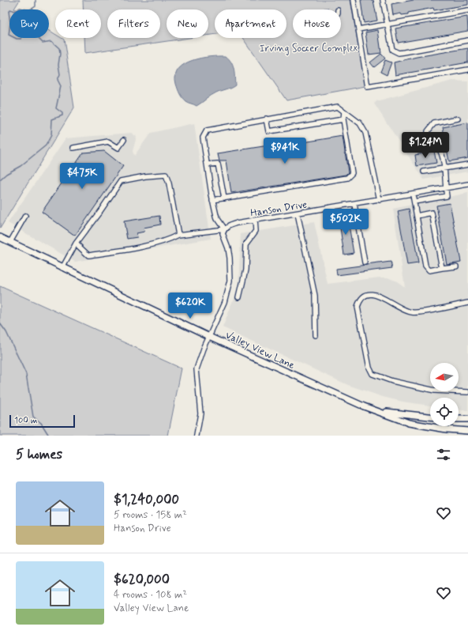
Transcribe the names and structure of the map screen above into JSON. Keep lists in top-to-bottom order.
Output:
{
  "streets": {
    "main road": ["Valley View Lane"],
    "street": ["Hanson Drive"]
  },
  "parks": ["Irving Soccer Complex"],
  "scale_bar": "100 m",
  "north": "left",
  "page": {
    "chip": [
      "Buy",
      "Rent",
      "Filters",
      "New",
      "Apartment",
      "House"
    ],
    "price": [
      "$1.24M",
      "$941K",
      "$475K",
      "$502K",
      "$620K"
    ],
    "scale": "100 m",
    "heading": "5 homes",
    "list": [
      {
        "name": "$1,240,000",
        "note": "5 rooms · 158 m² · Hanson Drive"
      },
      {
        "name": "$620,000",
        "note": "4 rooms · 108 m² · Valley View Lane"
      }
    ]
  }
}
